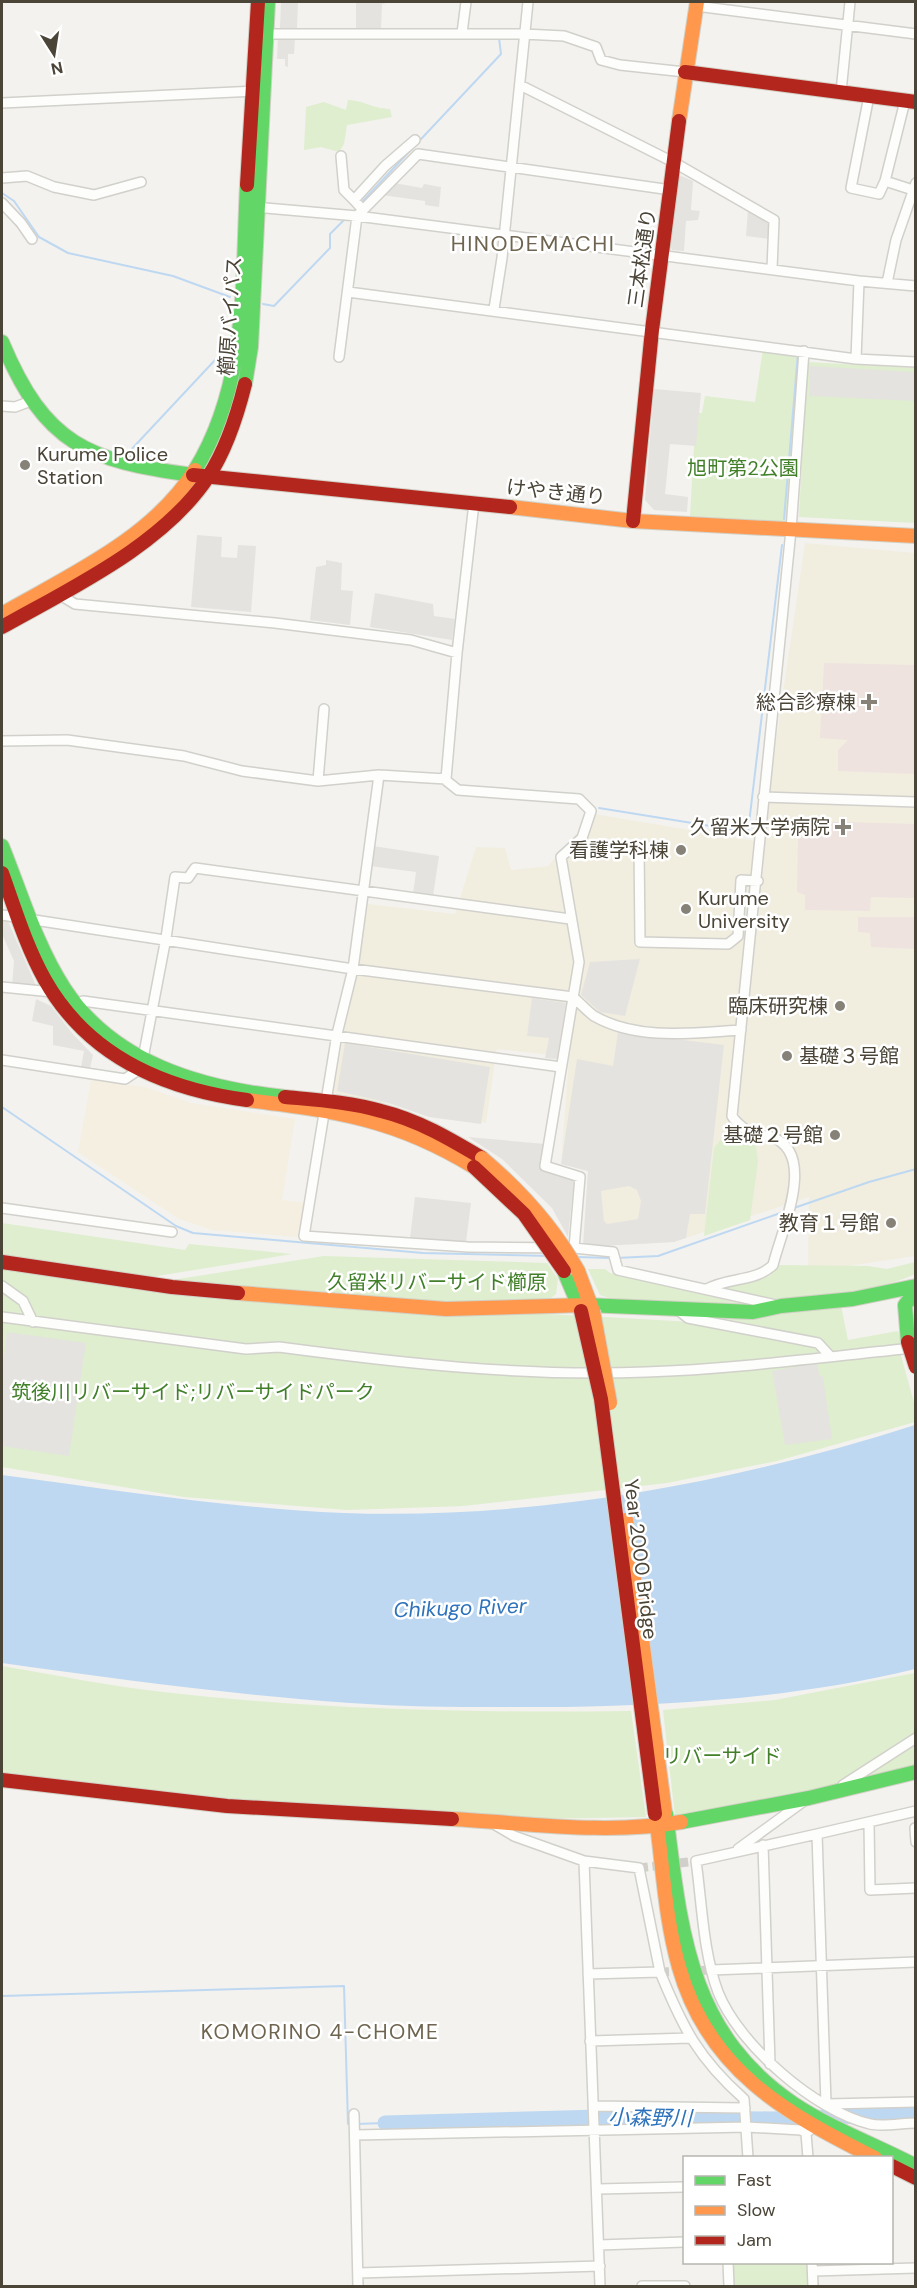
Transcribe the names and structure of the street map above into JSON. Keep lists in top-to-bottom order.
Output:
{
  "streets": {
    "street": [
      "三本松通り",
      "櫛原バイパス",
      "けやき通り",
      "Year 2000 Bridge"
    ]
  },
  "crossings": [
    ["三本松通り", "けやき通り"],
    ["櫛原バイパス", "けやき通り"]
  ],
  "districts": ["HINODEMACHI", "KOMORINO 4-CHOME"],
  "water": ["Chikugo River", "小森野川"],
  "parks": [
    "旭町第2公園",
    "久留米リバーサイド櫛原",
    "筑後川リバーサイド;リバーサイドパーク",
    "リバーサイド"
  ],
  "places": {
    "other": [
      "Kurume Police Station",
      "看護学科棟",
      "Kurume University",
      "臨床研究棟",
      "基礎３号館",
      "基礎２号館",
      "教育１号館"
    ],
    "health": ["総合診療棟", "久留米大学病院"]
  },
  "legend": ["Fast", "Slow", "Jam"],
  "north": "bottom"
}
